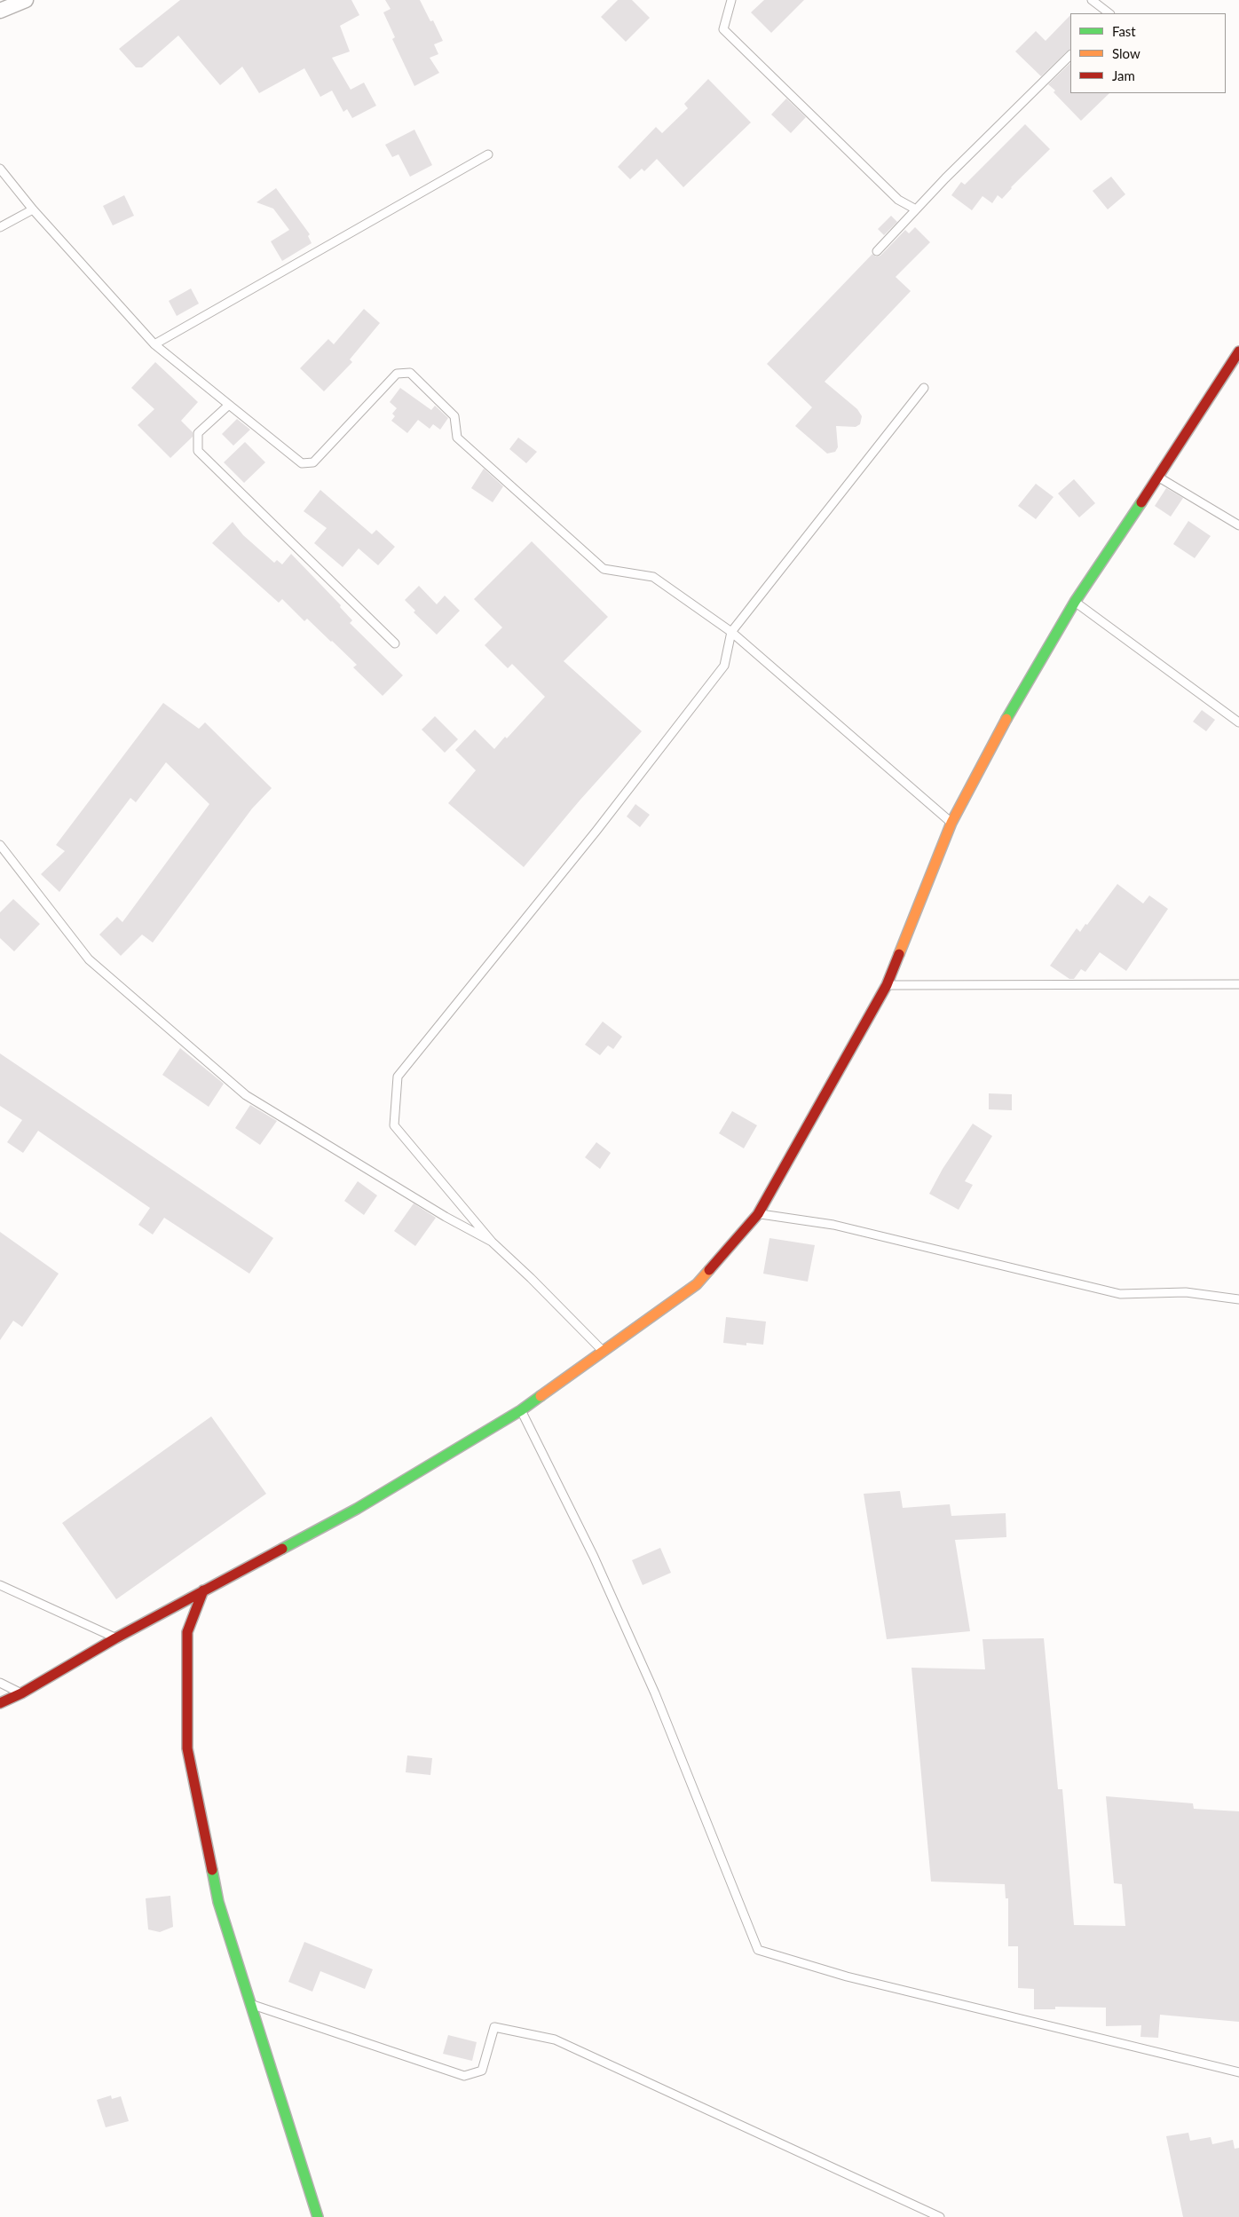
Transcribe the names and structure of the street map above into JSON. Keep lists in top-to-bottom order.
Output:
{
  "legend": ["Fast", "Slow", "Jam"]
}
